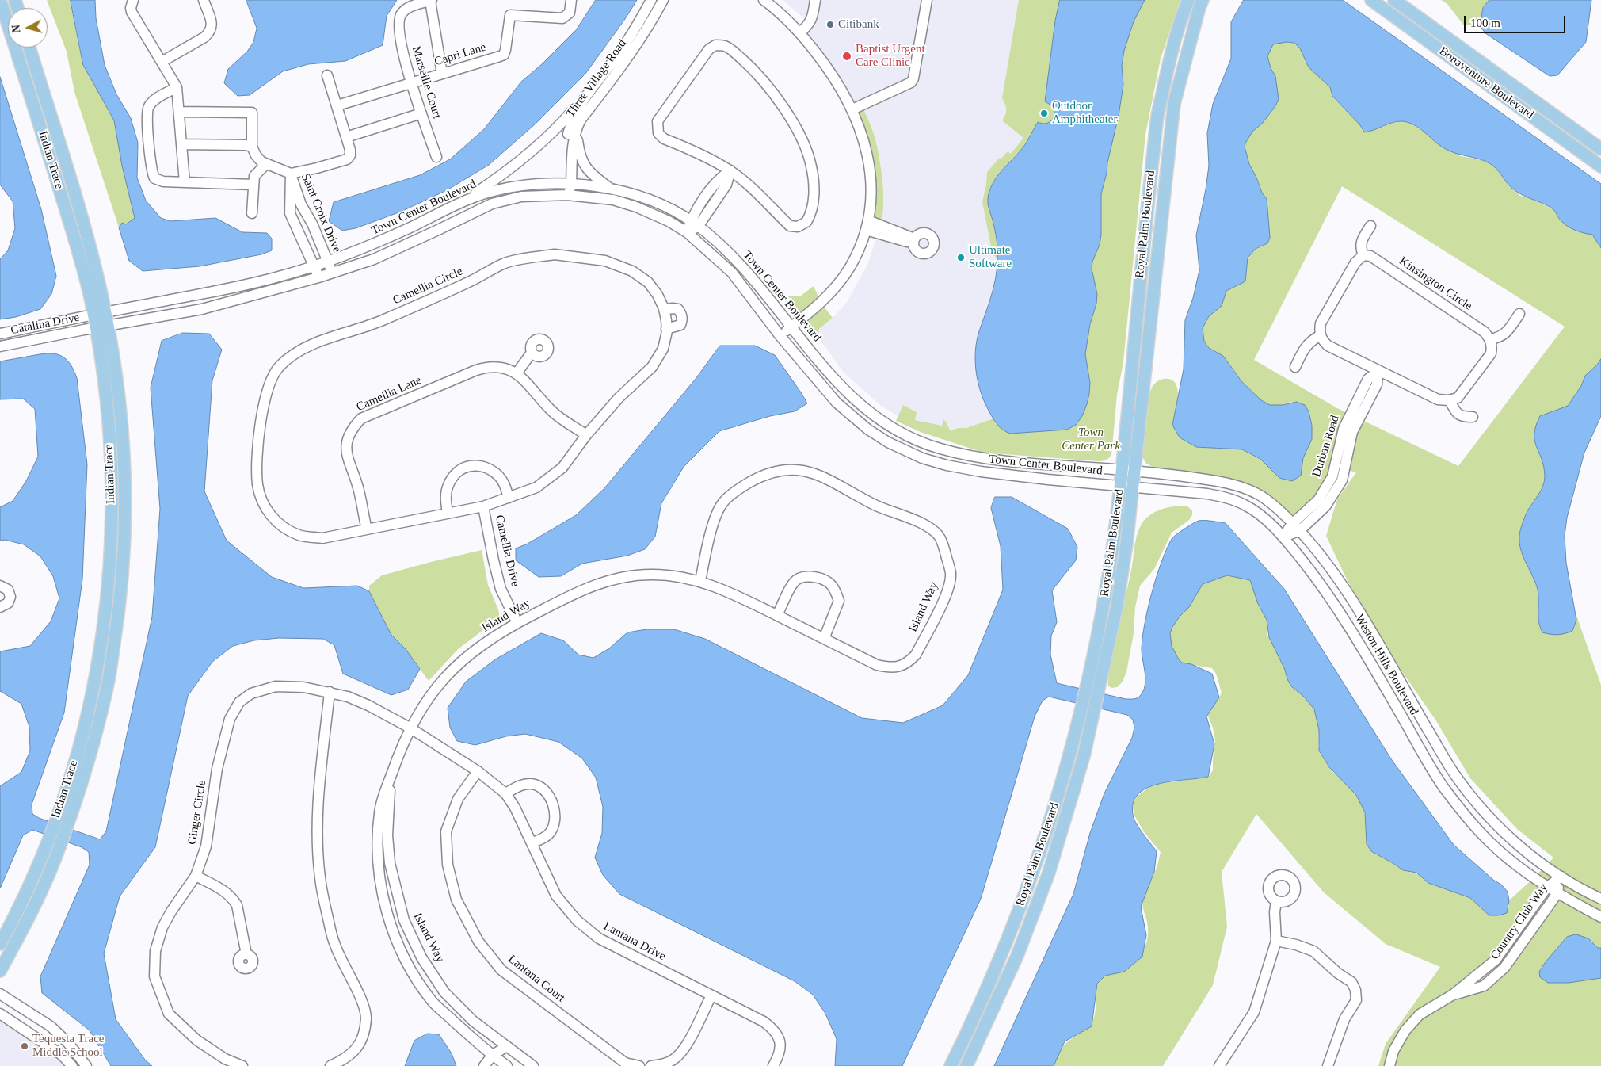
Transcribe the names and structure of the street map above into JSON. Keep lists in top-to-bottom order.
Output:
{
  "streets": {
    "main road": ["Bonaventure Boulevard", "Indian Trace", "Royal Palm Boulevard"],
    "street": [
      "Capri Lane",
      "Three Village Road",
      "Marseille Court",
      "Town Center Boulevard",
      "Saint Croix Drive",
      "Kinsington Circle",
      "Camellia Circle",
      "Catalina Drive",
      "Camellia Lane",
      "Durban Road",
      "Camellia Drive",
      "Island Way",
      "Weston Hills Boulevard",
      "Ginger Circle",
      "Country Club Way",
      "Lantana Drive",
      "Lantana Court"
    ]
  },
  "crossings": [
    ["Capri Lane", "Marseille Court"],
    ["Three Village Road", "Town Center Boulevard"],
    ["Indian Trace", "Town Center Boulevard"],
    ["Indian Trace", "Catalina Drive"],
    ["Town Center Boulevard", "Saint Croix Drive"],
    ["Town Center Boulevard", "Royal Palm Boulevard"],
    ["Town Center Boulevard", "Catalina Drive"],
    ["Town Center Boulevard", "Weston Hills Boulevard"],
    ["Royal Palm Boulevard", "Weston Hills Boulevard"],
    ["Camellia Circle", "Camellia Lane"],
    ["Camellia Circle", "Camellia Drive"],
    ["Durban Road", "Weston Hills Boulevard"],
    ["Camellia Drive", "Island Way"],
    ["Island Way", "Ginger Circle"],
    ["Island Way", "Lantana Drive"],
    ["Weston Hills Boulevard", "Country Club Way"],
    ["Ginger Circle", "Lantana Drive"],
    ["Lantana Drive", "Lantana Court"]
  ],
  "parks": ["Town Center Park"],
  "places": [
    "Citibank",
    "Baptist Urgent Care Clinic",
    "Outdoor Amphitheater",
    "Ultimate Software",
    "Tequesta Trace Middle School"
  ],
  "scale_bar": "100 m",
  "north": "left"
}
